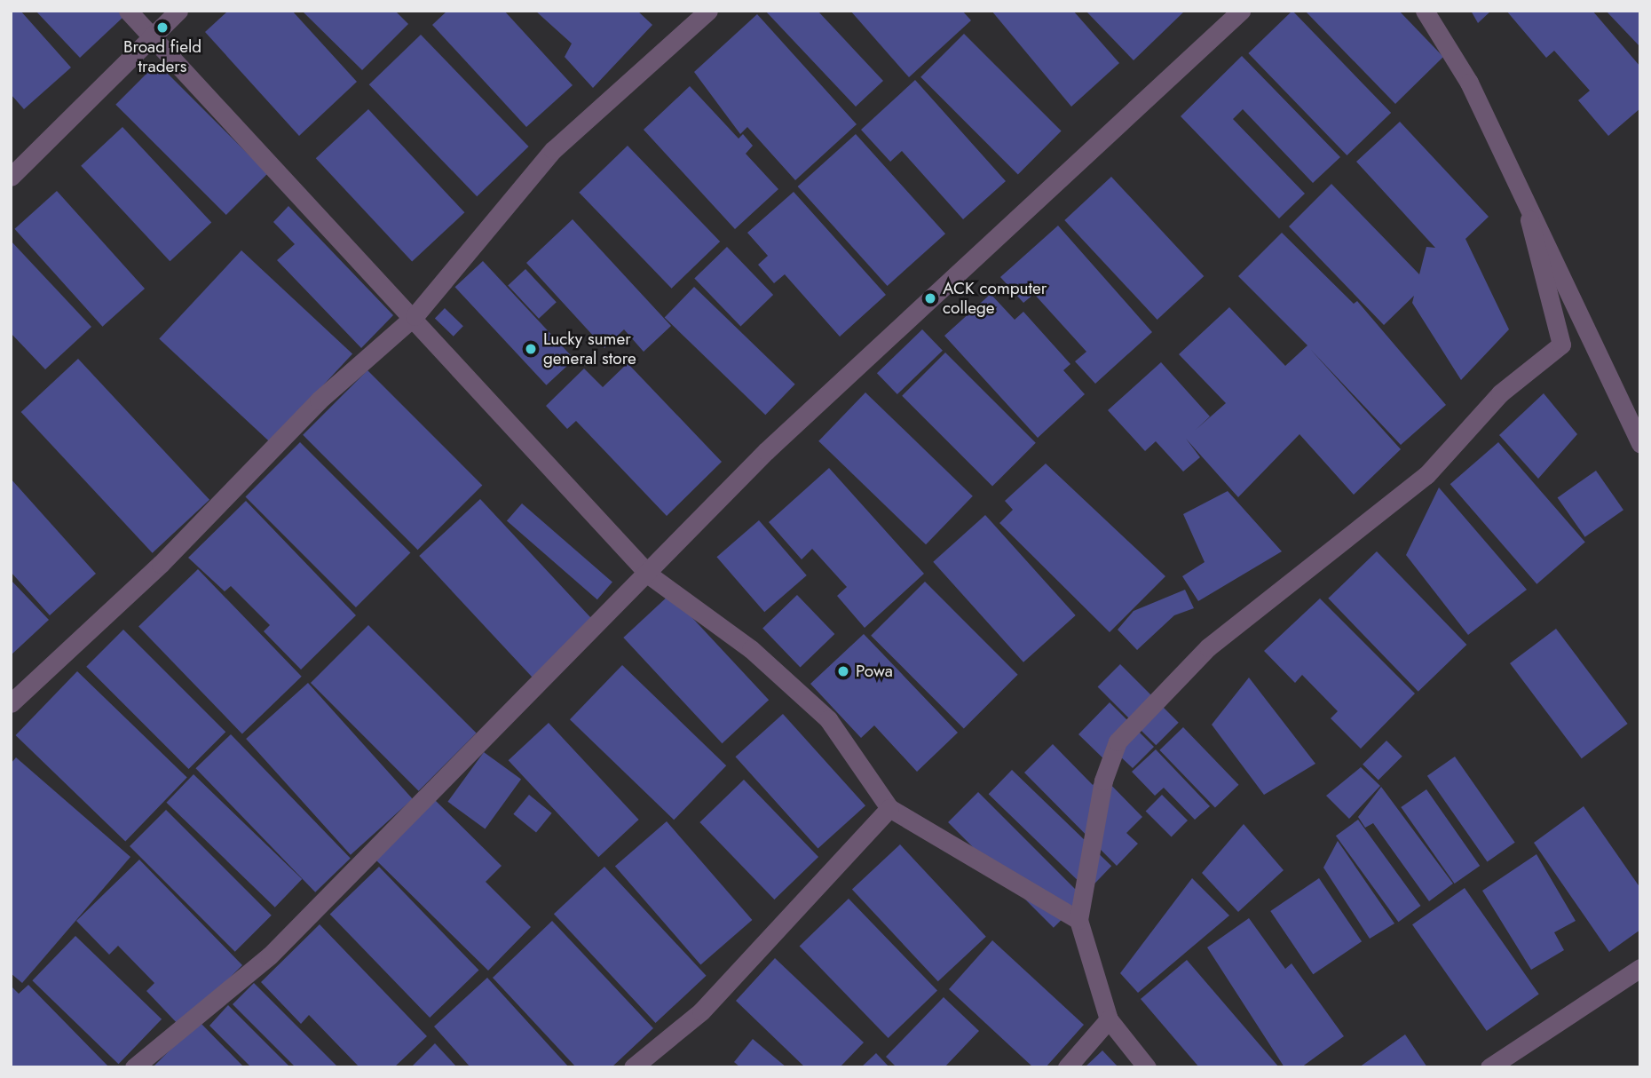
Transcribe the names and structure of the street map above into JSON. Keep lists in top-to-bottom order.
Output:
{
  "places": [
    "Broad field traders",
    "ACK computer college",
    "Lucky sumer general store",
    "Powa"
  ]
}
